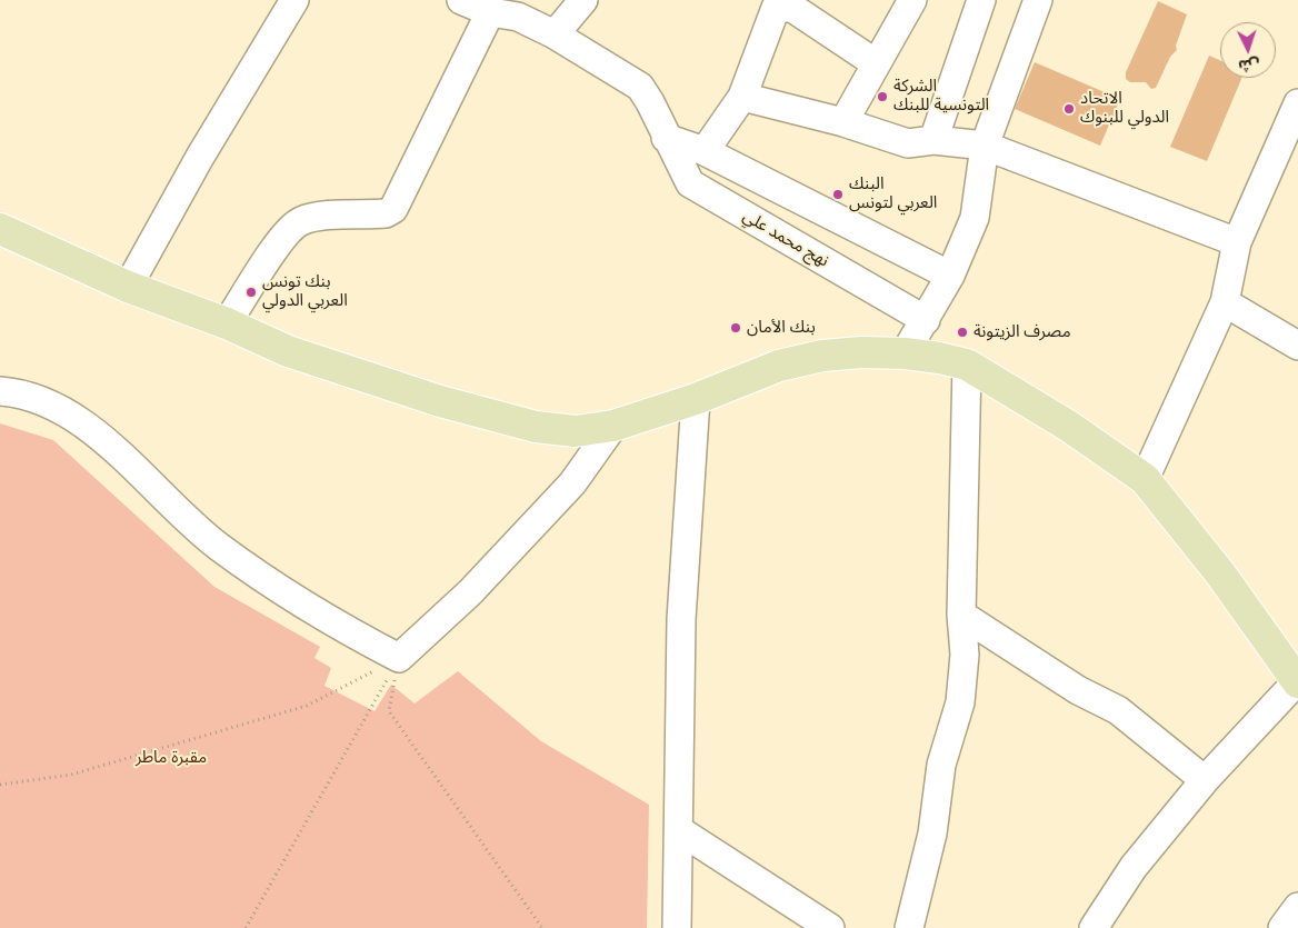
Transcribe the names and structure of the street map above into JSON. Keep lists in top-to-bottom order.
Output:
{
  "streets": {
    "street": ["نهج محمد علي"]
  },
  "parks": ["مقبرة ماطر"],
  "places": [
    "الشركة التونسية للبنك",
    "الاتحاد الدولي للبنوك",
    "البنك العربي لتونس",
    "بنك تونس العربي الدولي",
    "بنك الأمان",
    "مصرف الزيتونة"
  ],
  "north": "bottom"
}
